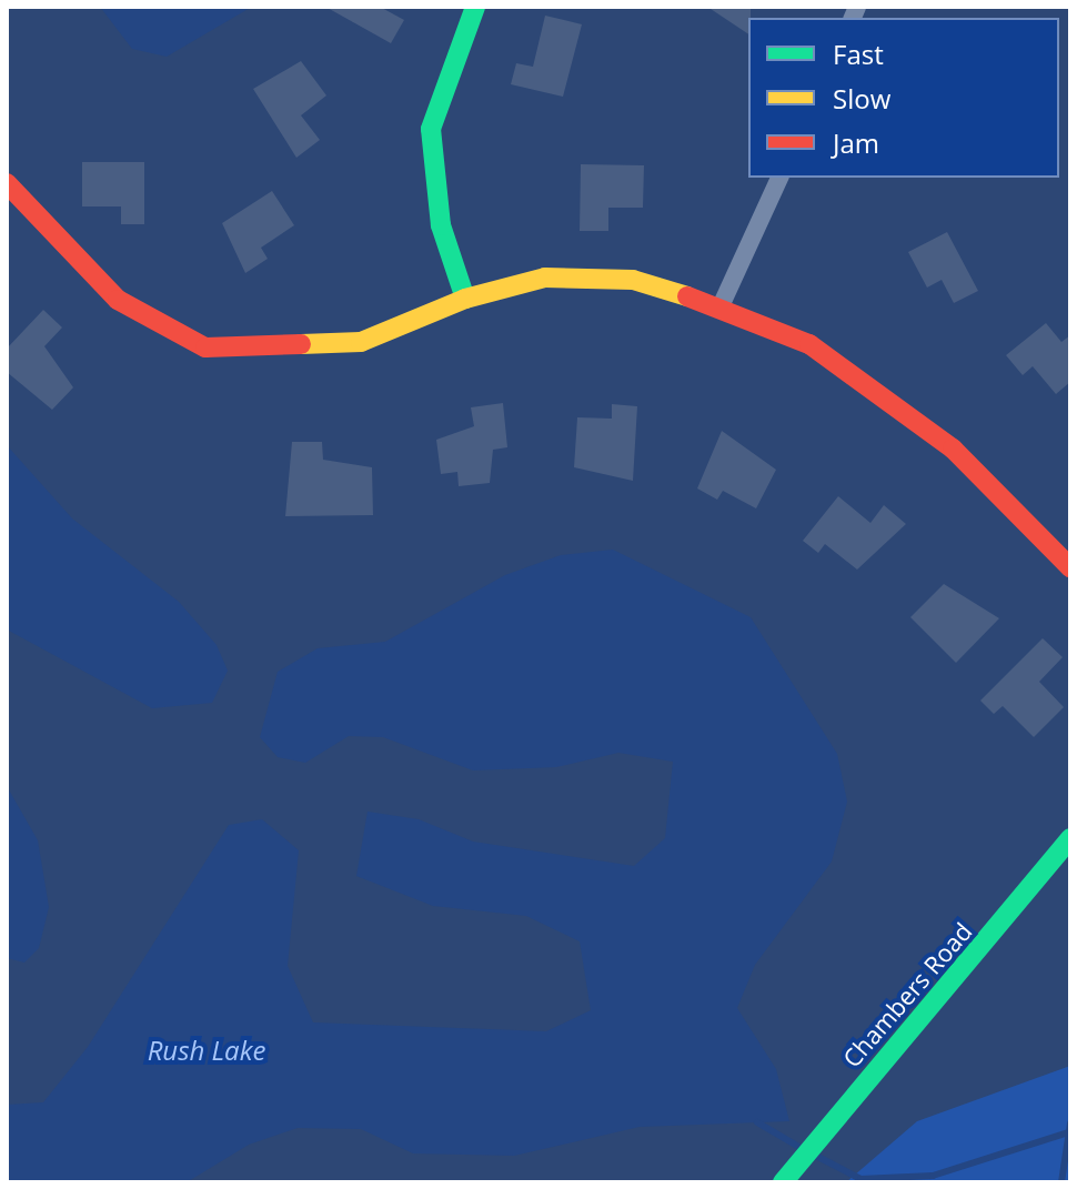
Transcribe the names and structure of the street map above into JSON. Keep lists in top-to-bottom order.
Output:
{
  "streets": {
    "street": ["Chambers Road"]
  },
  "water": ["Rush Lake"],
  "legend": ["Fast", "Slow", "Jam"]
}
